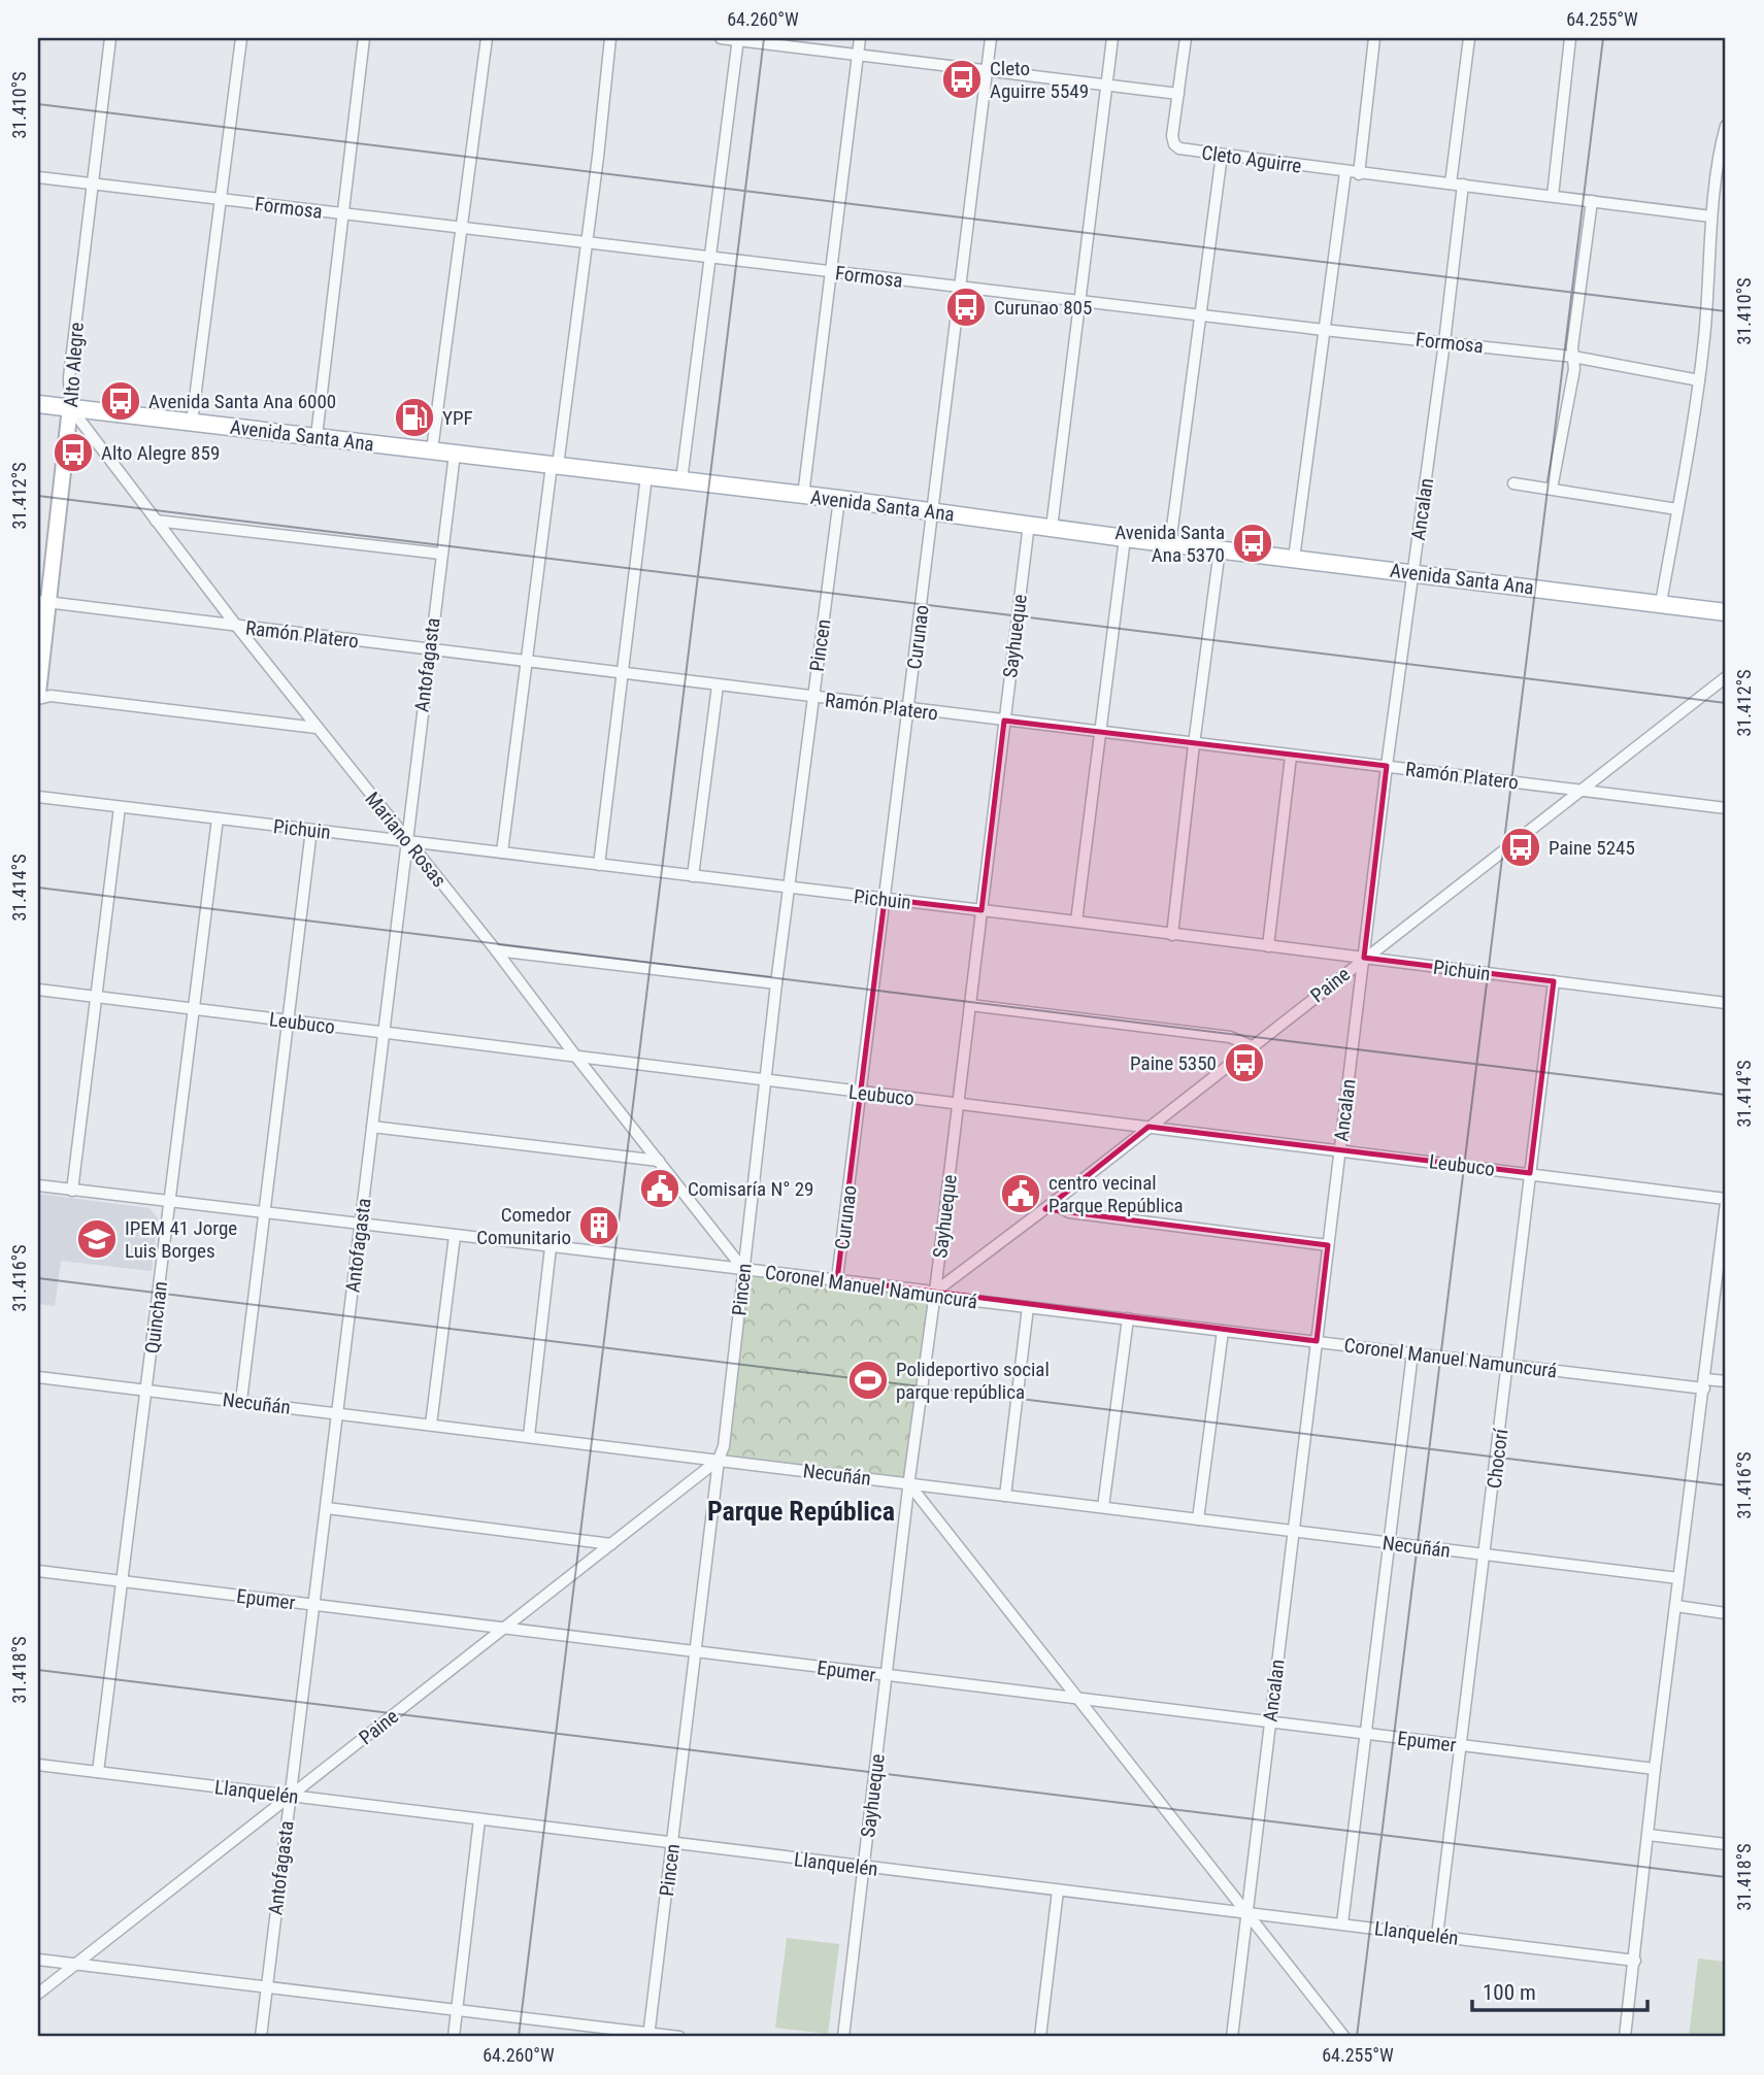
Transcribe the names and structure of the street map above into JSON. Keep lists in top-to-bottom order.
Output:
{
  "streets": {
    "main road": ["Alto Alegre", "Avenida Santa Ana"],
    "street": [
      "Cleto Aguirre",
      "Formosa",
      "Ancalan",
      "Ramón Platero",
      "Sayhueque",
      "Curunao",
      "Pincen",
      "Antofagasta",
      "Pichuin",
      "Mariano Rosas",
      "Paine",
      "Leubuco",
      "Coronel Manuel Namuncurá",
      "Quinchan",
      "Necuñán",
      "Chocorí",
      "Epumer",
      "Llanquelén"
    ]
  },
  "crossings": [
    ["Cleto Aguirre", "Ancalan"],
    ["Formosa", "Alto Alegre"],
    ["Formosa", "Ancalan"],
    ["Formosa", "Curunao"],
    ["Alto Alegre", "Avenida Santa Ana"],
    ["Alto Alegre", "Ramón Platero"],
    ["Alto Alegre", "Mariano Rosas"],
    ["Avenida Santa Ana", "Ancalan"],
    ["Avenida Santa Ana", "Sayhueque"],
    ["Avenida Santa Ana", "Curunao"],
    ["Avenida Santa Ana", "Pincen"],
    ["Avenida Santa Ana", "Antofagasta"],
    ["Avenida Santa Ana", "Mariano Rosas"],
    ["Ancalan", "Ramón Platero"],
    ["Ancalan", "Pichuin"],
    ["Ancalan", "Paine"],
    ["Ancalan", "Leubuco"],
    ["Ancalan", "Coronel Manuel Namuncurá"],
    ["Ancalan", "Necuñán"],
    ["Ancalan", "Epumer"],
    ["Ancalan", "Llanquelén"],
    ["Ramón Platero", "Sayhueque"],
    ["Ramón Platero", "Curunao"],
    ["Ramón Platero", "Pincen"],
    ["Ramón Platero", "Antofagasta"],
    ["Ramón Platero", "Mariano Rosas"],
    ["Ramón Platero", "Paine"],
    ["Sayhueque", "Pichuin"],
    ["Sayhueque", "Paine"],
    ["Sayhueque", "Leubuco"],
    ["Sayhueque", "Coronel Manuel Namuncurá"],
    ["Sayhueque", "Necuñán"],
    ["Sayhueque", "Epumer"],
    ["Sayhueque", "Llanquelén"],
    ["Curunao", "Pichuin"],
    ["Curunao", "Leubuco"],
    ["Curunao", "Coronel Manuel Namuncurá"],
    ["Pincen", "Pichuin"],
    ["Pincen", "Mariano Rosas"],
    ["Pincen", "Paine"],
    ["Pincen", "Leubuco"],
    ["Pincen", "Coronel Manuel Namuncurá"],
    ["Pincen", "Necuñán"],
    ["Pincen", "Epumer"],
    ["Pincen", "Llanquelén"],
    ["Antofagasta", "Pichuin"],
    ["Antofagasta", "Mariano Rosas"],
    ["Antofagasta", "Paine"],
    ["Antofagasta", "Leubuco"],
    ["Antofagasta", "Coronel Manuel Namuncurá"],
    ["Antofagasta", "Necuñán"],
    ["Antofagasta", "Epumer"],
    ["Antofagasta", "Llanquelén"],
    ["Pichuin", "Mariano Rosas"],
    ["Pichuin", "Paine"],
    ["Pichuin", "Quinchan"],
    ["Pichuin", "Chocorí"],
    ["Mariano Rosas", "Leubuco"],
    ["Mariano Rosas", "Coronel Manuel Namuncurá"],
    ["Paine", "Leubuco"],
    ["Paine", "Coronel Manuel Namuncurá"],
    ["Paine", "Necuñán"],
    ["Paine", "Epumer"],
    ["Paine", "Llanquelén"],
    ["Leubuco", "Quinchan"],
    ["Leubuco", "Chocorí"],
    ["Coronel Manuel Namuncurá", "Quinchan"],
    ["Coronel Manuel Namuncurá", "Chocorí"],
    ["Quinchan", "Necuñán"],
    ["Quinchan", "Epumer"],
    ["Quinchan", "Llanquelén"],
    ["Necuñán", "Chocorí"],
    ["Chocorí", "Epumer"],
    ["Chocorí", "Llanquelén"]
  ],
  "districts": ["Parque República"],
  "places": {
    "bus stop": [
      "Cleto Aguirre 5549",
      "Curunao 805",
      "Avenida Santa Ana 6000",
      "Alto Alegre 859",
      "Avenida Santa Ana 5370",
      "Paine 5245",
      "Paine 5350"
    ],
    "fuel station": ["YPF"],
    "public building": ["Comisaría N° 29", "centro vecinal Parque República"],
    "building": ["Comedor Comunitario"],
    "school or university": ["IPEM 41 Jorge Luis Borges"],
    "sports": ["Polideportivo social parque república"]
  },
  "scale_bar": "100 m",
  "coordinates": [
    "64.260°W",
    "64.255°W",
    "31.410°S",
    "31.412°S",
    "31.414°S",
    "31.416°S",
    "31.418°S"
  ]
}
